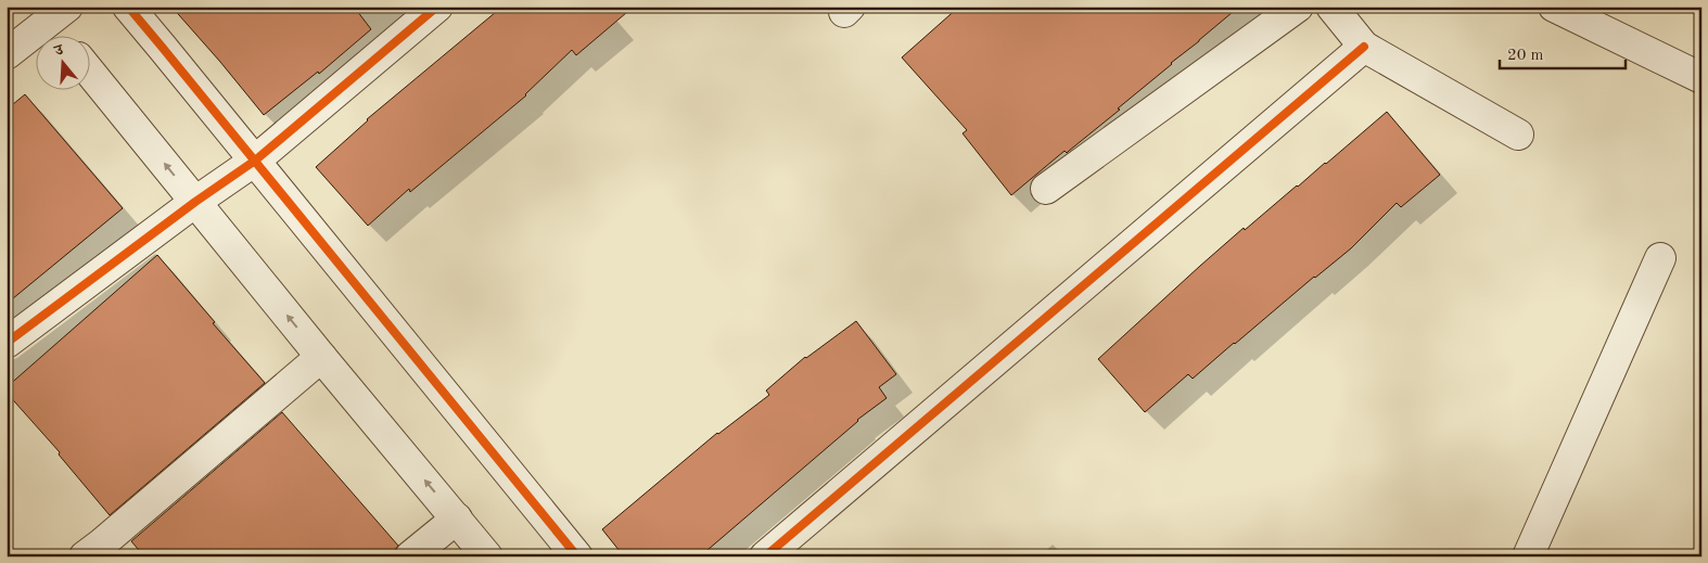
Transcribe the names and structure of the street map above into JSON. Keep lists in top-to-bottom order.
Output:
{
  "scale_bar": "20 m",
  "north": "top"
}
